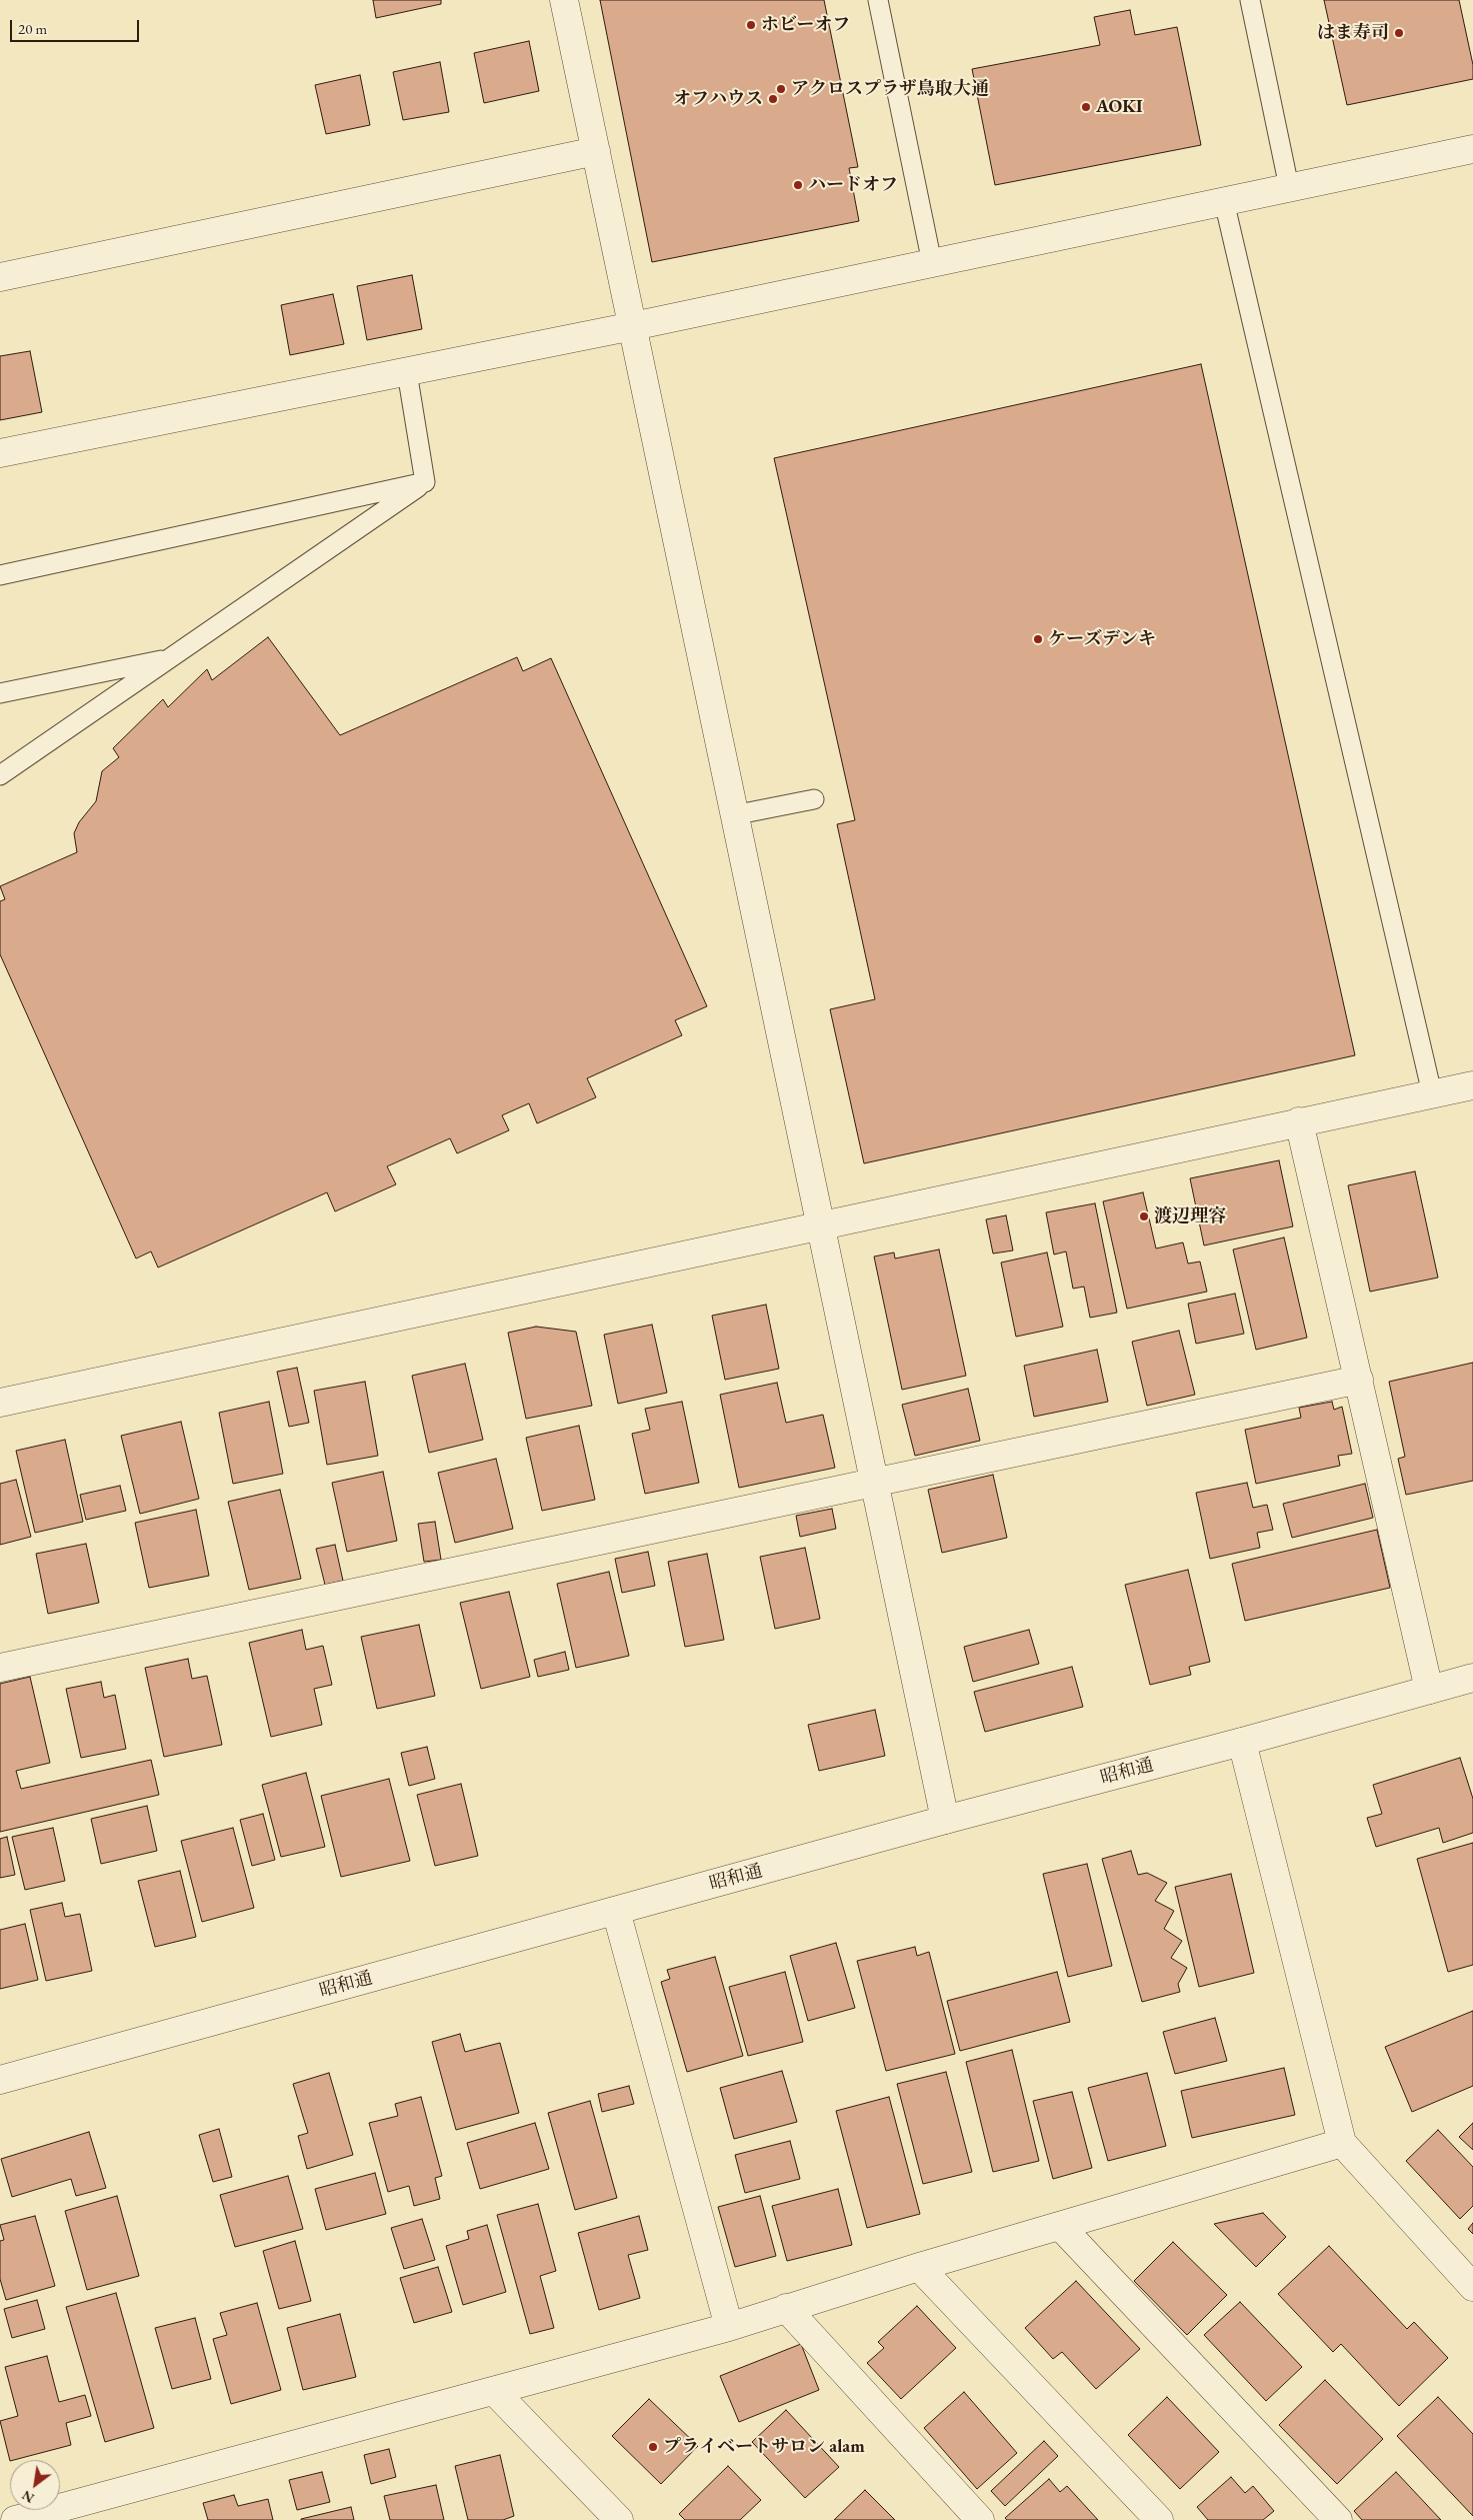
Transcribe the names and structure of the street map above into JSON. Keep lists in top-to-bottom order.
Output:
{
  "streets": {
    "street": ["昭和通"]
  },
  "places": [
    "ホビーオフ",
    "はま寿司",
    "アクロスプラザ鳥取大通",
    "オフハウス",
    "AOKI",
    "ハードオフ",
    "ケーズデンキ",
    "渡辺理容",
    "プライベートサロン alam"
  ],
  "scale_bar": "20 m",
  "north": "bottom left"
}
